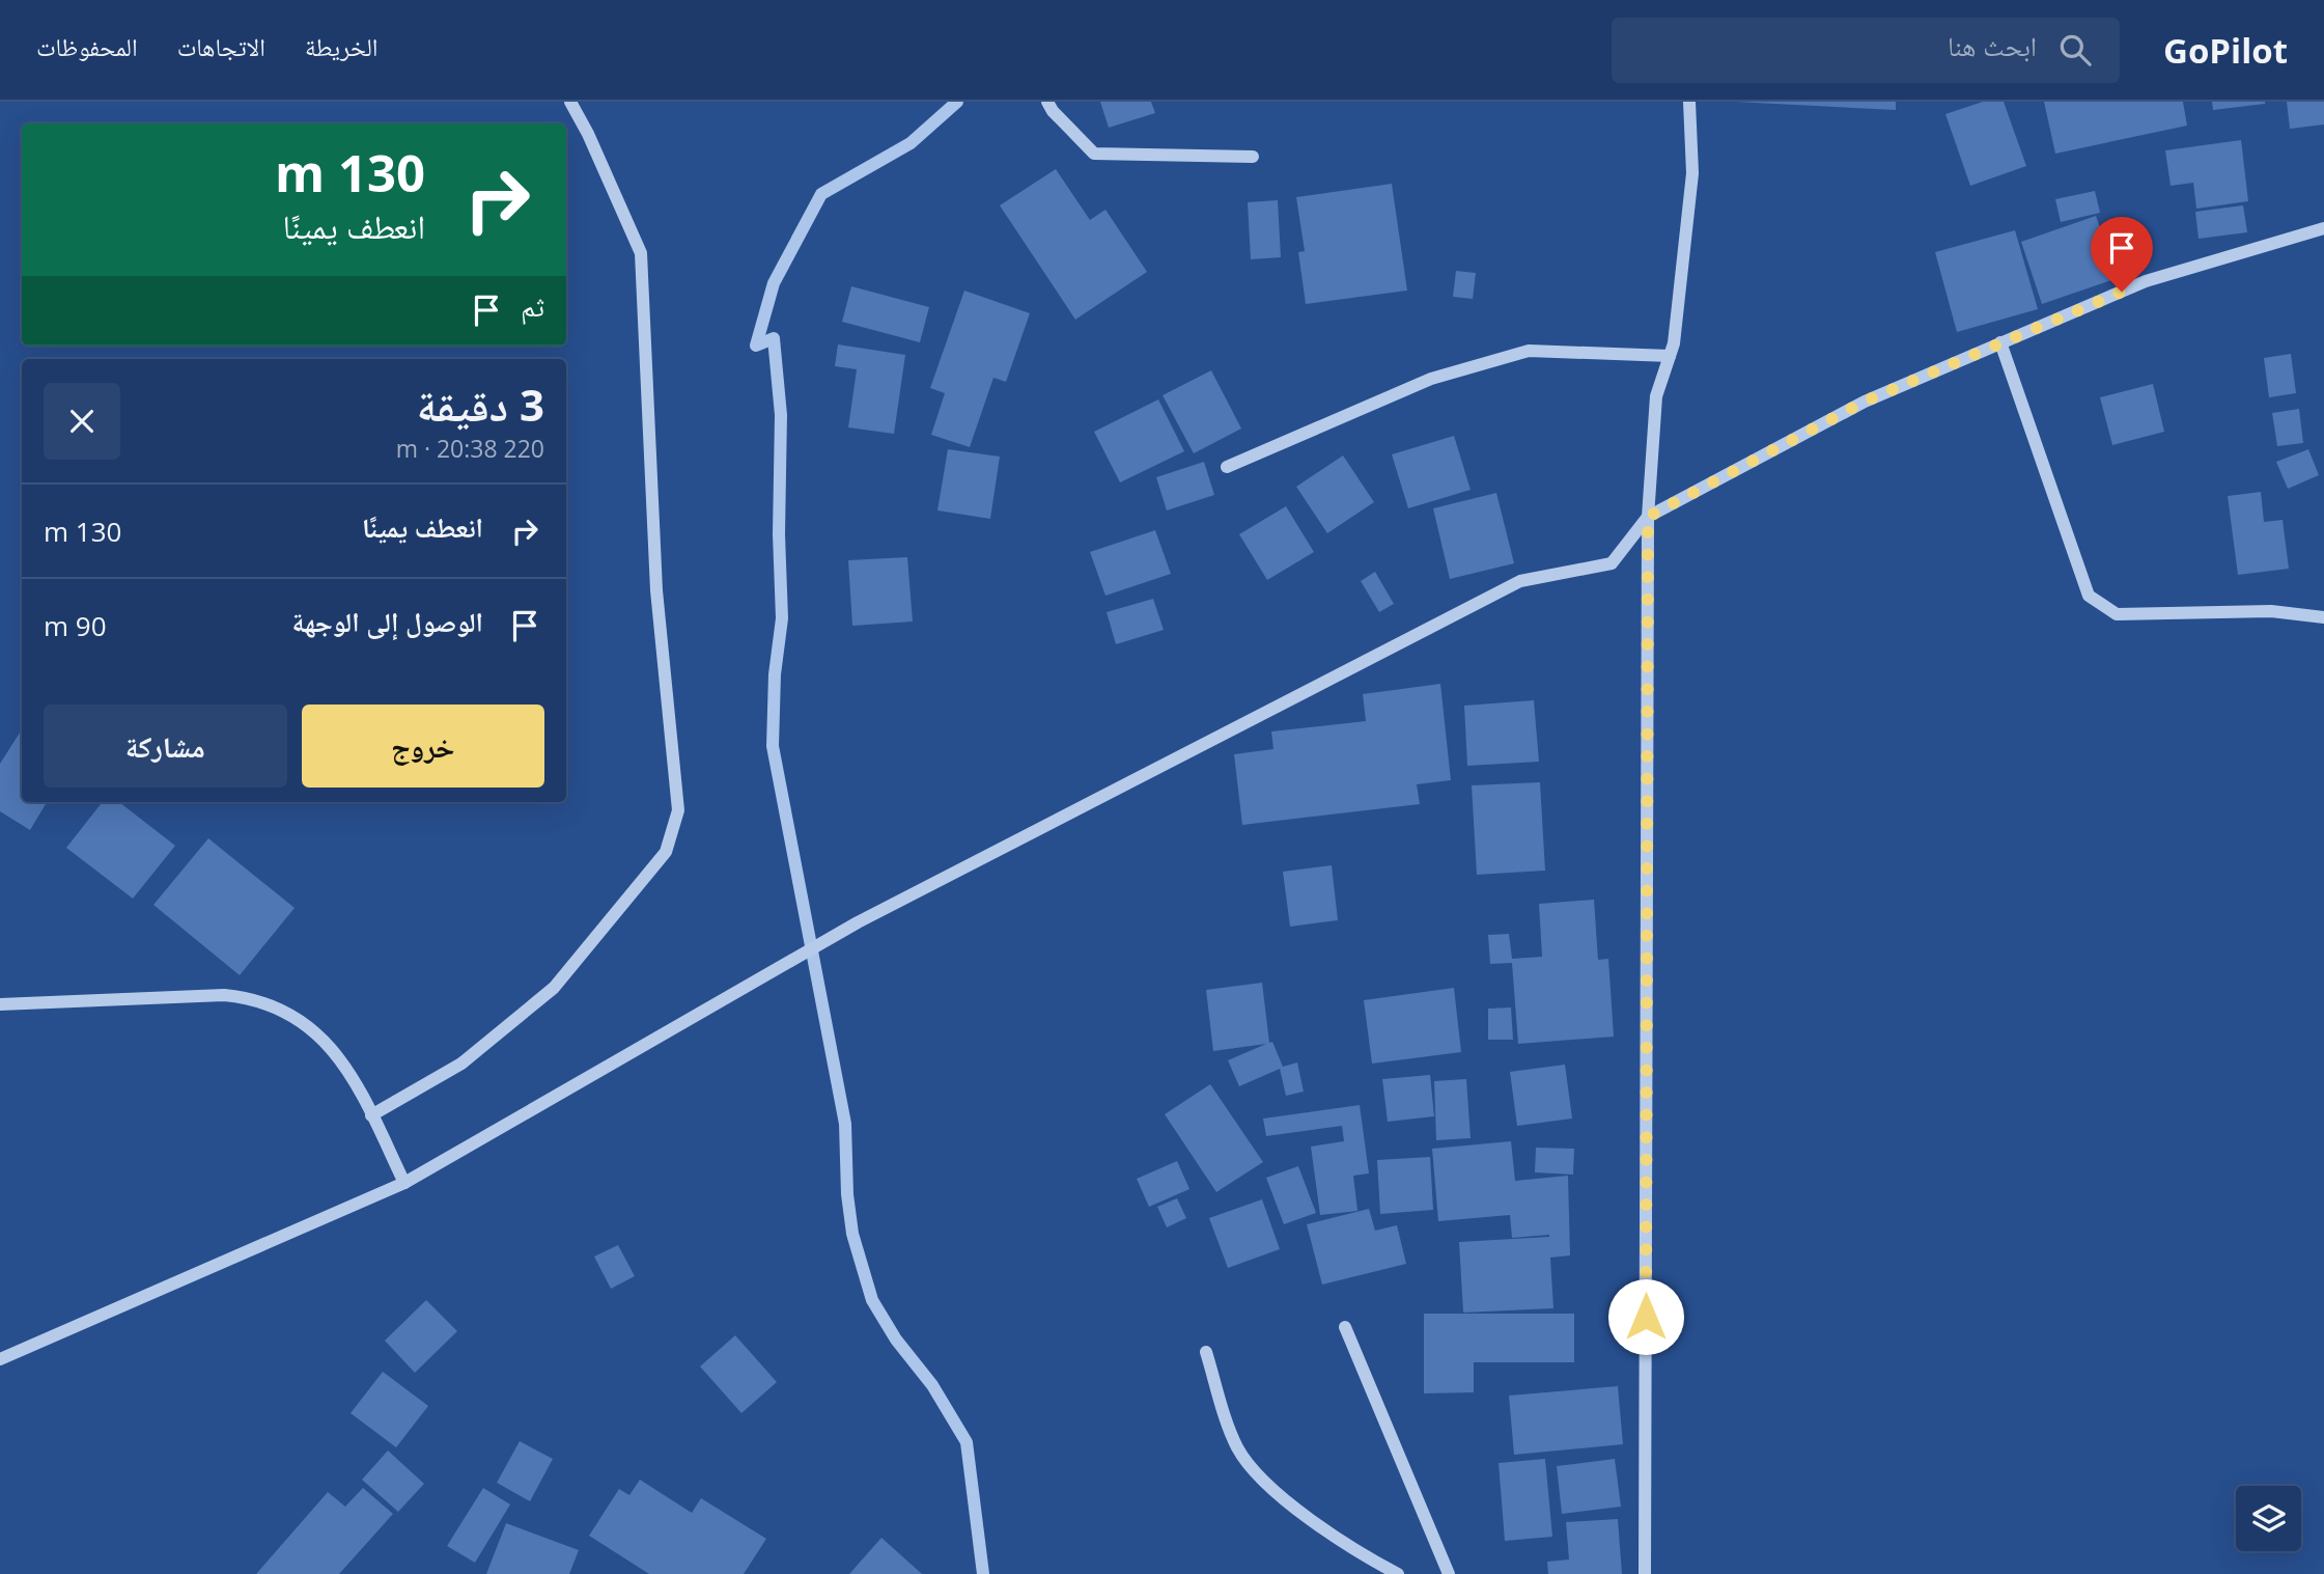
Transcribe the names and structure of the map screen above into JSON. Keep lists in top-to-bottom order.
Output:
{
  "page": {
    "header": "GoPilot",
    "search": "ابحث هنا",
    "nav": ["الخريطة", "الاتجاهات", "المحفوظات"],
    "turn": ["130 m", "انعطف يمينًا"],
    "then": "ثم",
    "heading": ["3 دقيقة", "220 m · 20:38"],
    "list": [
      {
        "name": "انعطف يمينًا",
        "value": "130 m"
      },
      {
        "name": "الوصول إلى الوجهة",
        "value": "90 m"
      }
    ],
    "buttons": ["خروج", "مشاركة"]
  }
}
